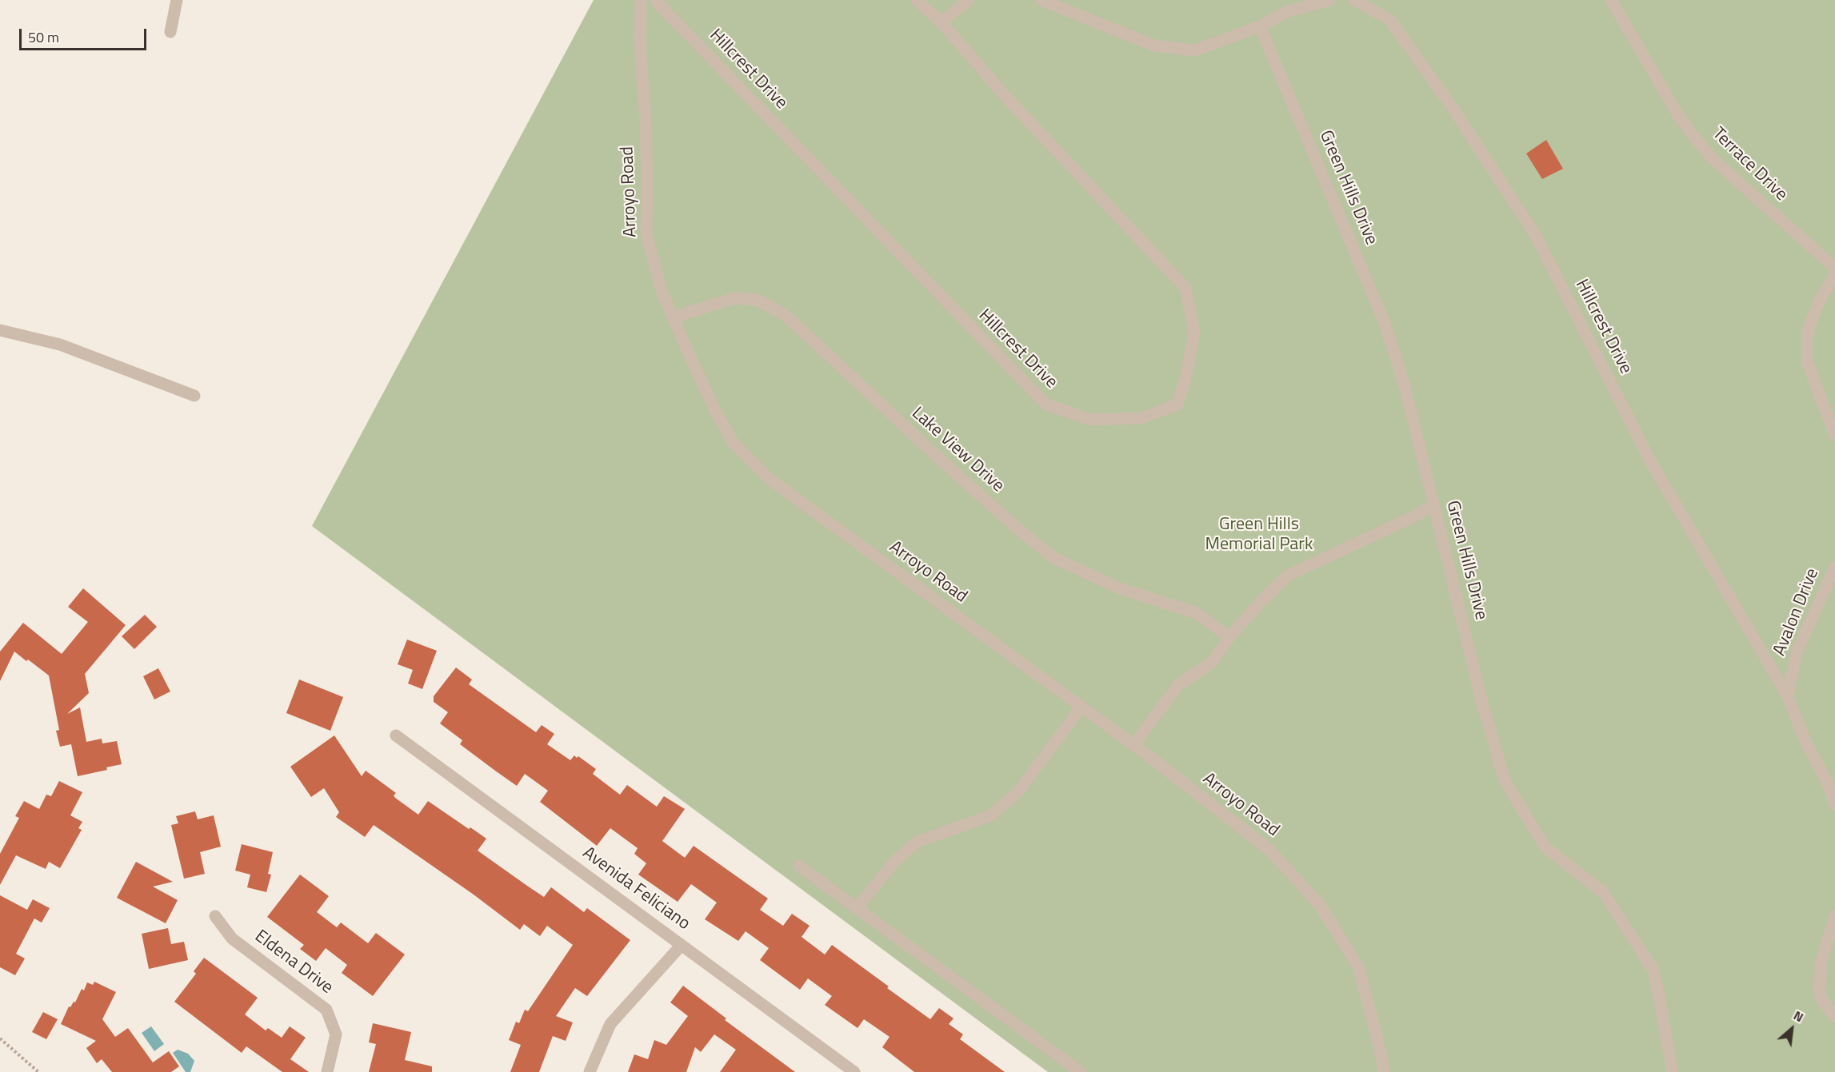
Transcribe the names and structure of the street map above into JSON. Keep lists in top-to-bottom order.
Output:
{
  "streets": {
    "street": [
      "Hillcrest Drive",
      "Terrace Drive",
      "Green Hills Drive",
      "Arroyo Road",
      "Lake View Drive",
      "Avalon Drive",
      "Avenida Feliciano",
      "Eldena Drive"
    ]
  },
  "crossings": [
    ["Hillcrest Drive", "Avalon Drive"],
    ["Arroyo Road", "Lake View Drive"]
  ],
  "parks": ["Green Hills Memorial Park"],
  "scale_bar": "50 m",
  "north": "top right"
}
